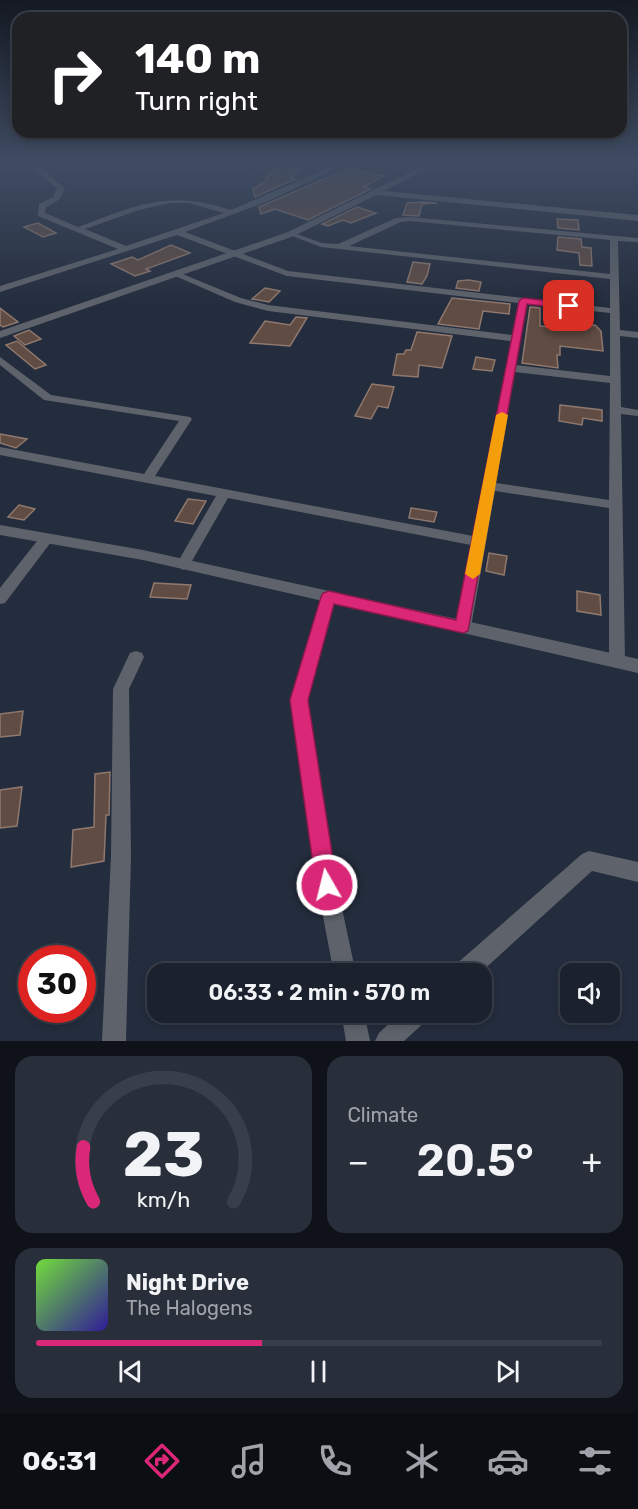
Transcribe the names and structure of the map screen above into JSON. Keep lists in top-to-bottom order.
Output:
{
  "page": {
    "turn": ["140 m", "Turn right"],
    "limit": "30",
    "trip": "06:33 · 2 min · 570 m",
    "tile": "Climate",
    "heat": ["−", "20.5°", "+"],
    "song": ["Night Drive", "The Halogens"],
    "tabs": "06:31",
    "gauge": ["23", "km/h"]
  }
}
